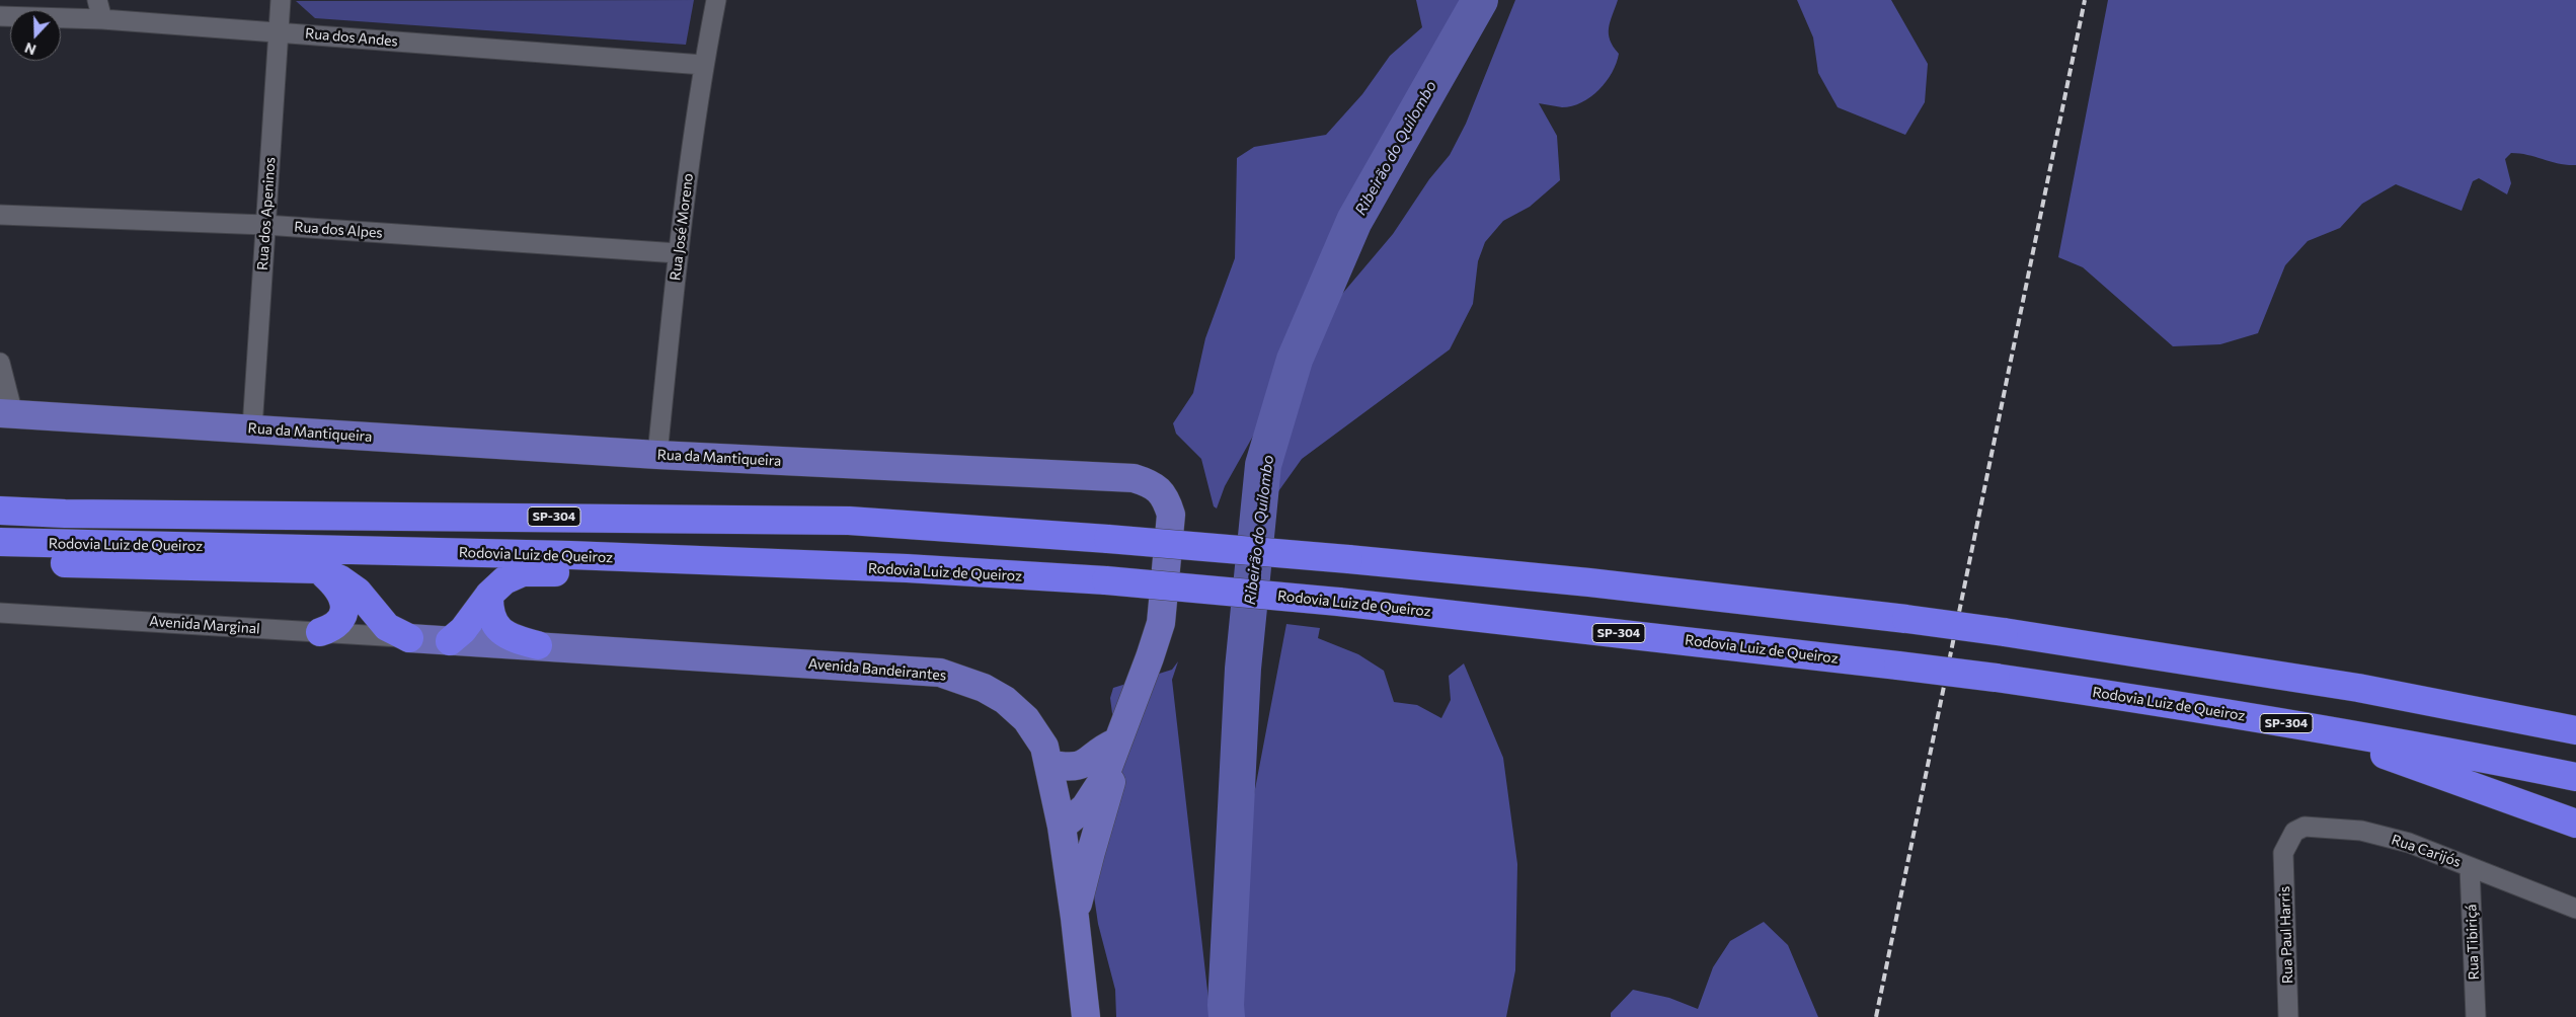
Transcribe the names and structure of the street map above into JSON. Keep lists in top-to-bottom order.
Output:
{
  "streets": {
    "highway": ["SP-304", "Rodovia Luiz de Queiroz"],
    "main road": ["Rua da Mantiqueira", "Avenida Bandeirantes"],
    "street": [
      "Rua dos Andes",
      "Rua dos Apeninos",
      "Rua José Moreno",
      "Rua dos Alpes",
      "Avenida Marginal",
      "Rua Carijós",
      "Rua Paul Harris",
      "Rua Tibiriçá"
    ]
  },
  "crossings": [
    ["Rua dos Andes", "Rua dos Apeninos"],
    ["Rua dos Andes", "Rua José Moreno"],
    ["Rua dos Apeninos", "Rua dos Alpes"],
    ["Rua dos Apeninos", "Rua da Mantiqueira"],
    ["Rua José Moreno", "Rua dos Alpes"],
    ["Rua José Moreno", "Rua da Mantiqueira"],
    ["Rua da Mantiqueira", "Avenida Bandeirantes"],
    ["Avenida Marginal", "Avenida Bandeirantes"],
    ["Rua Carijós", "Rua Paul Harris"],
    ["Rua Carijós", "Rua Tibiriçá"]
  ],
  "water": ["Ribeirão do Quilombo"],
  "north": "bottom"
}
